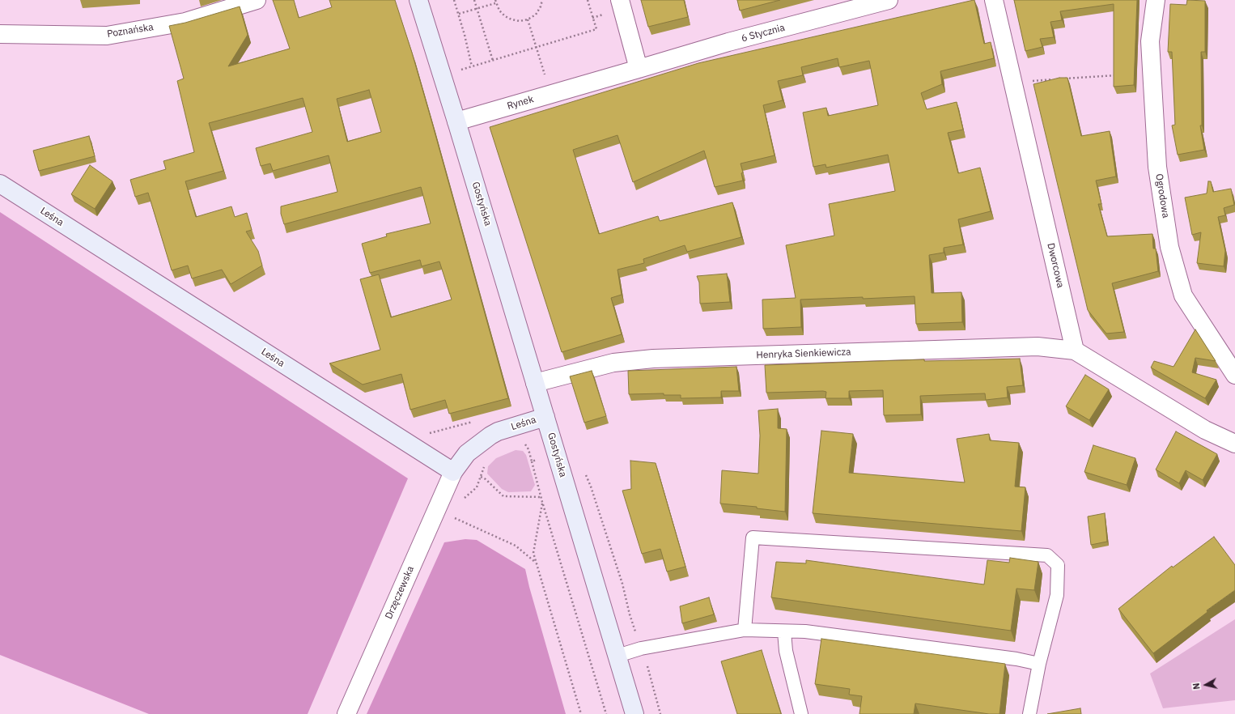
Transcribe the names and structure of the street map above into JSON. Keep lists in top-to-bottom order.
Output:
{
  "streets": {
    "street": [
      "Poznańska",
      "6 Stycznia",
      "Rynek",
      "Ogrodowa",
      "Gostyńska",
      "Leśna",
      "Dworcowa",
      "Henryka Sienkiewicza",
      "Drzęczewska"
    ]
  },
  "crossings": [
    ["6 Stycznia", "Rynek"],
    ["Rynek", "Gostyńska"],
    ["Gostyńska", "Leśna"],
    ["Gostyńska", "Henryka Sienkiewicza"],
    ["Leśna", "Drzęczewska"],
    ["Dworcowa", "Henryka Sienkiewicza"]
  ],
  "north": "left"
}
